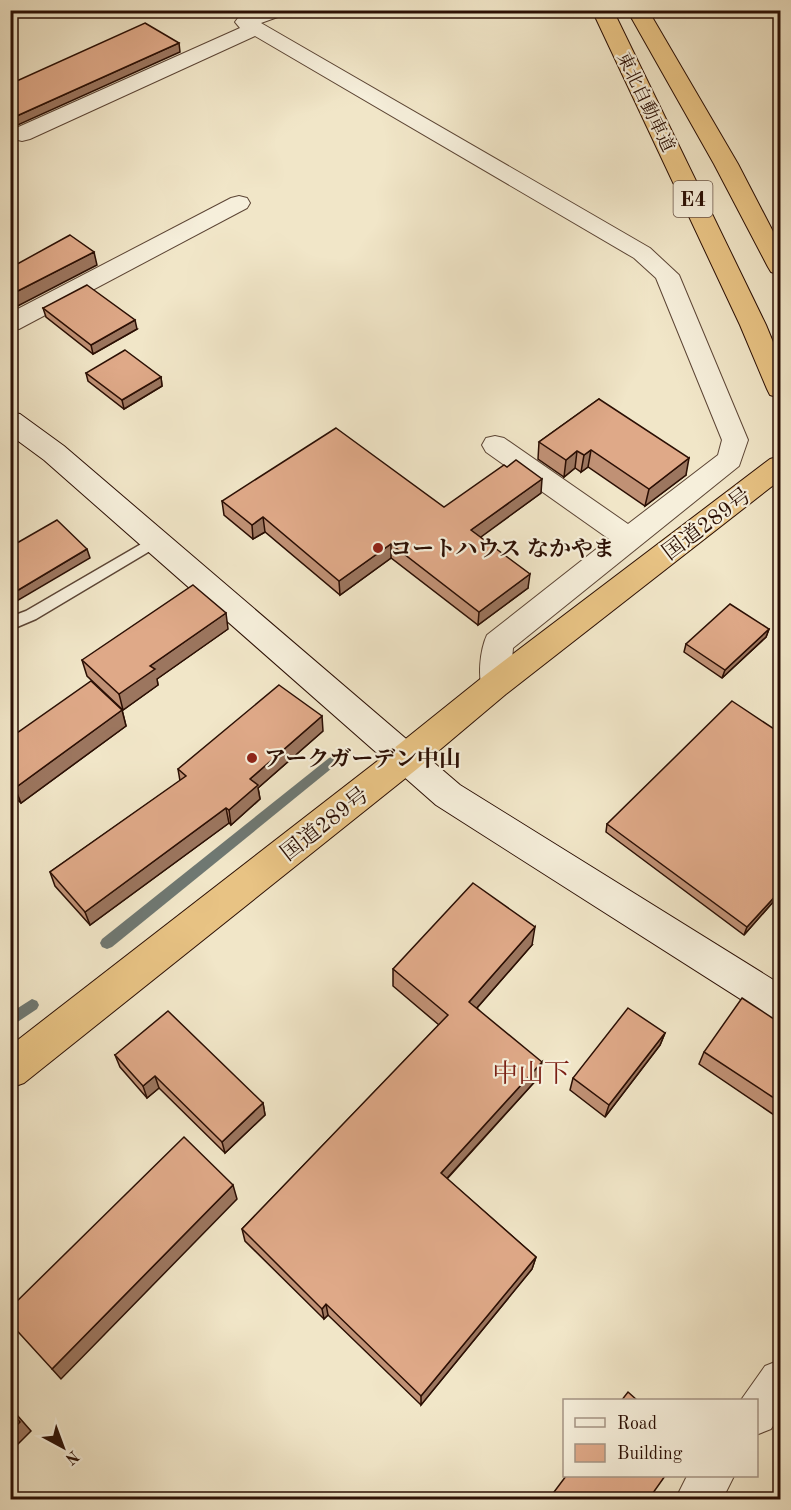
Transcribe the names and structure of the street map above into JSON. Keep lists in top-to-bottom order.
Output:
{
  "streets": {
    "highway": ["東北自動車道", "E4", "国道289号"]
  },
  "districts": ["中山下"],
  "places": ["コートハウス なかやま", "アークガーデン中山"],
  "legend": ["Road", "Building"],
  "north": "bottom right"
}
